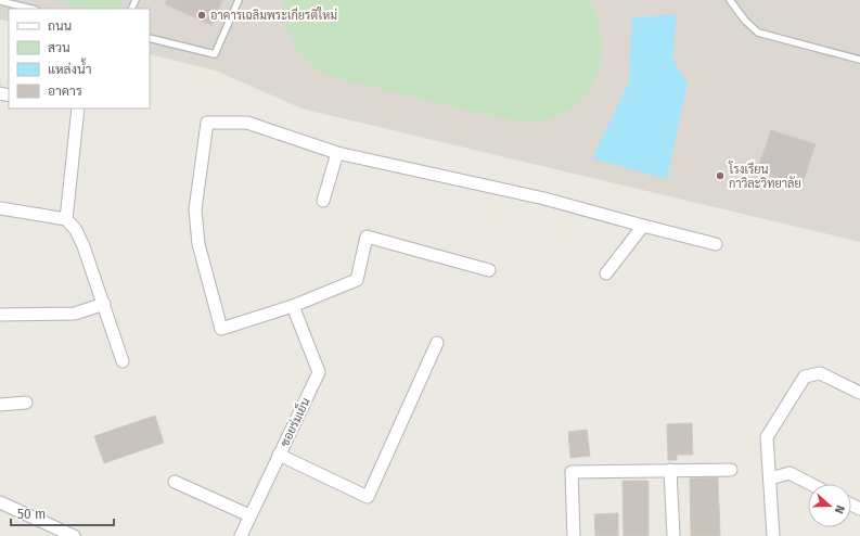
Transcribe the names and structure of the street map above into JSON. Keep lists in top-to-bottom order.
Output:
{
  "streets": {
    "street": ["ซอยร่มเย็น"]
  },
  "places": ["อาคารเฉลิมพระเกียรติใหม่", "โรงเรียน กาวิละวิทยาลัย"],
  "legend": [
    "ถนน",
    "สวน",
    "แหล่งน้ำ",
    "อาคาร"
  ],
  "scale_bar": "50 m",
  "north": "right"
}
